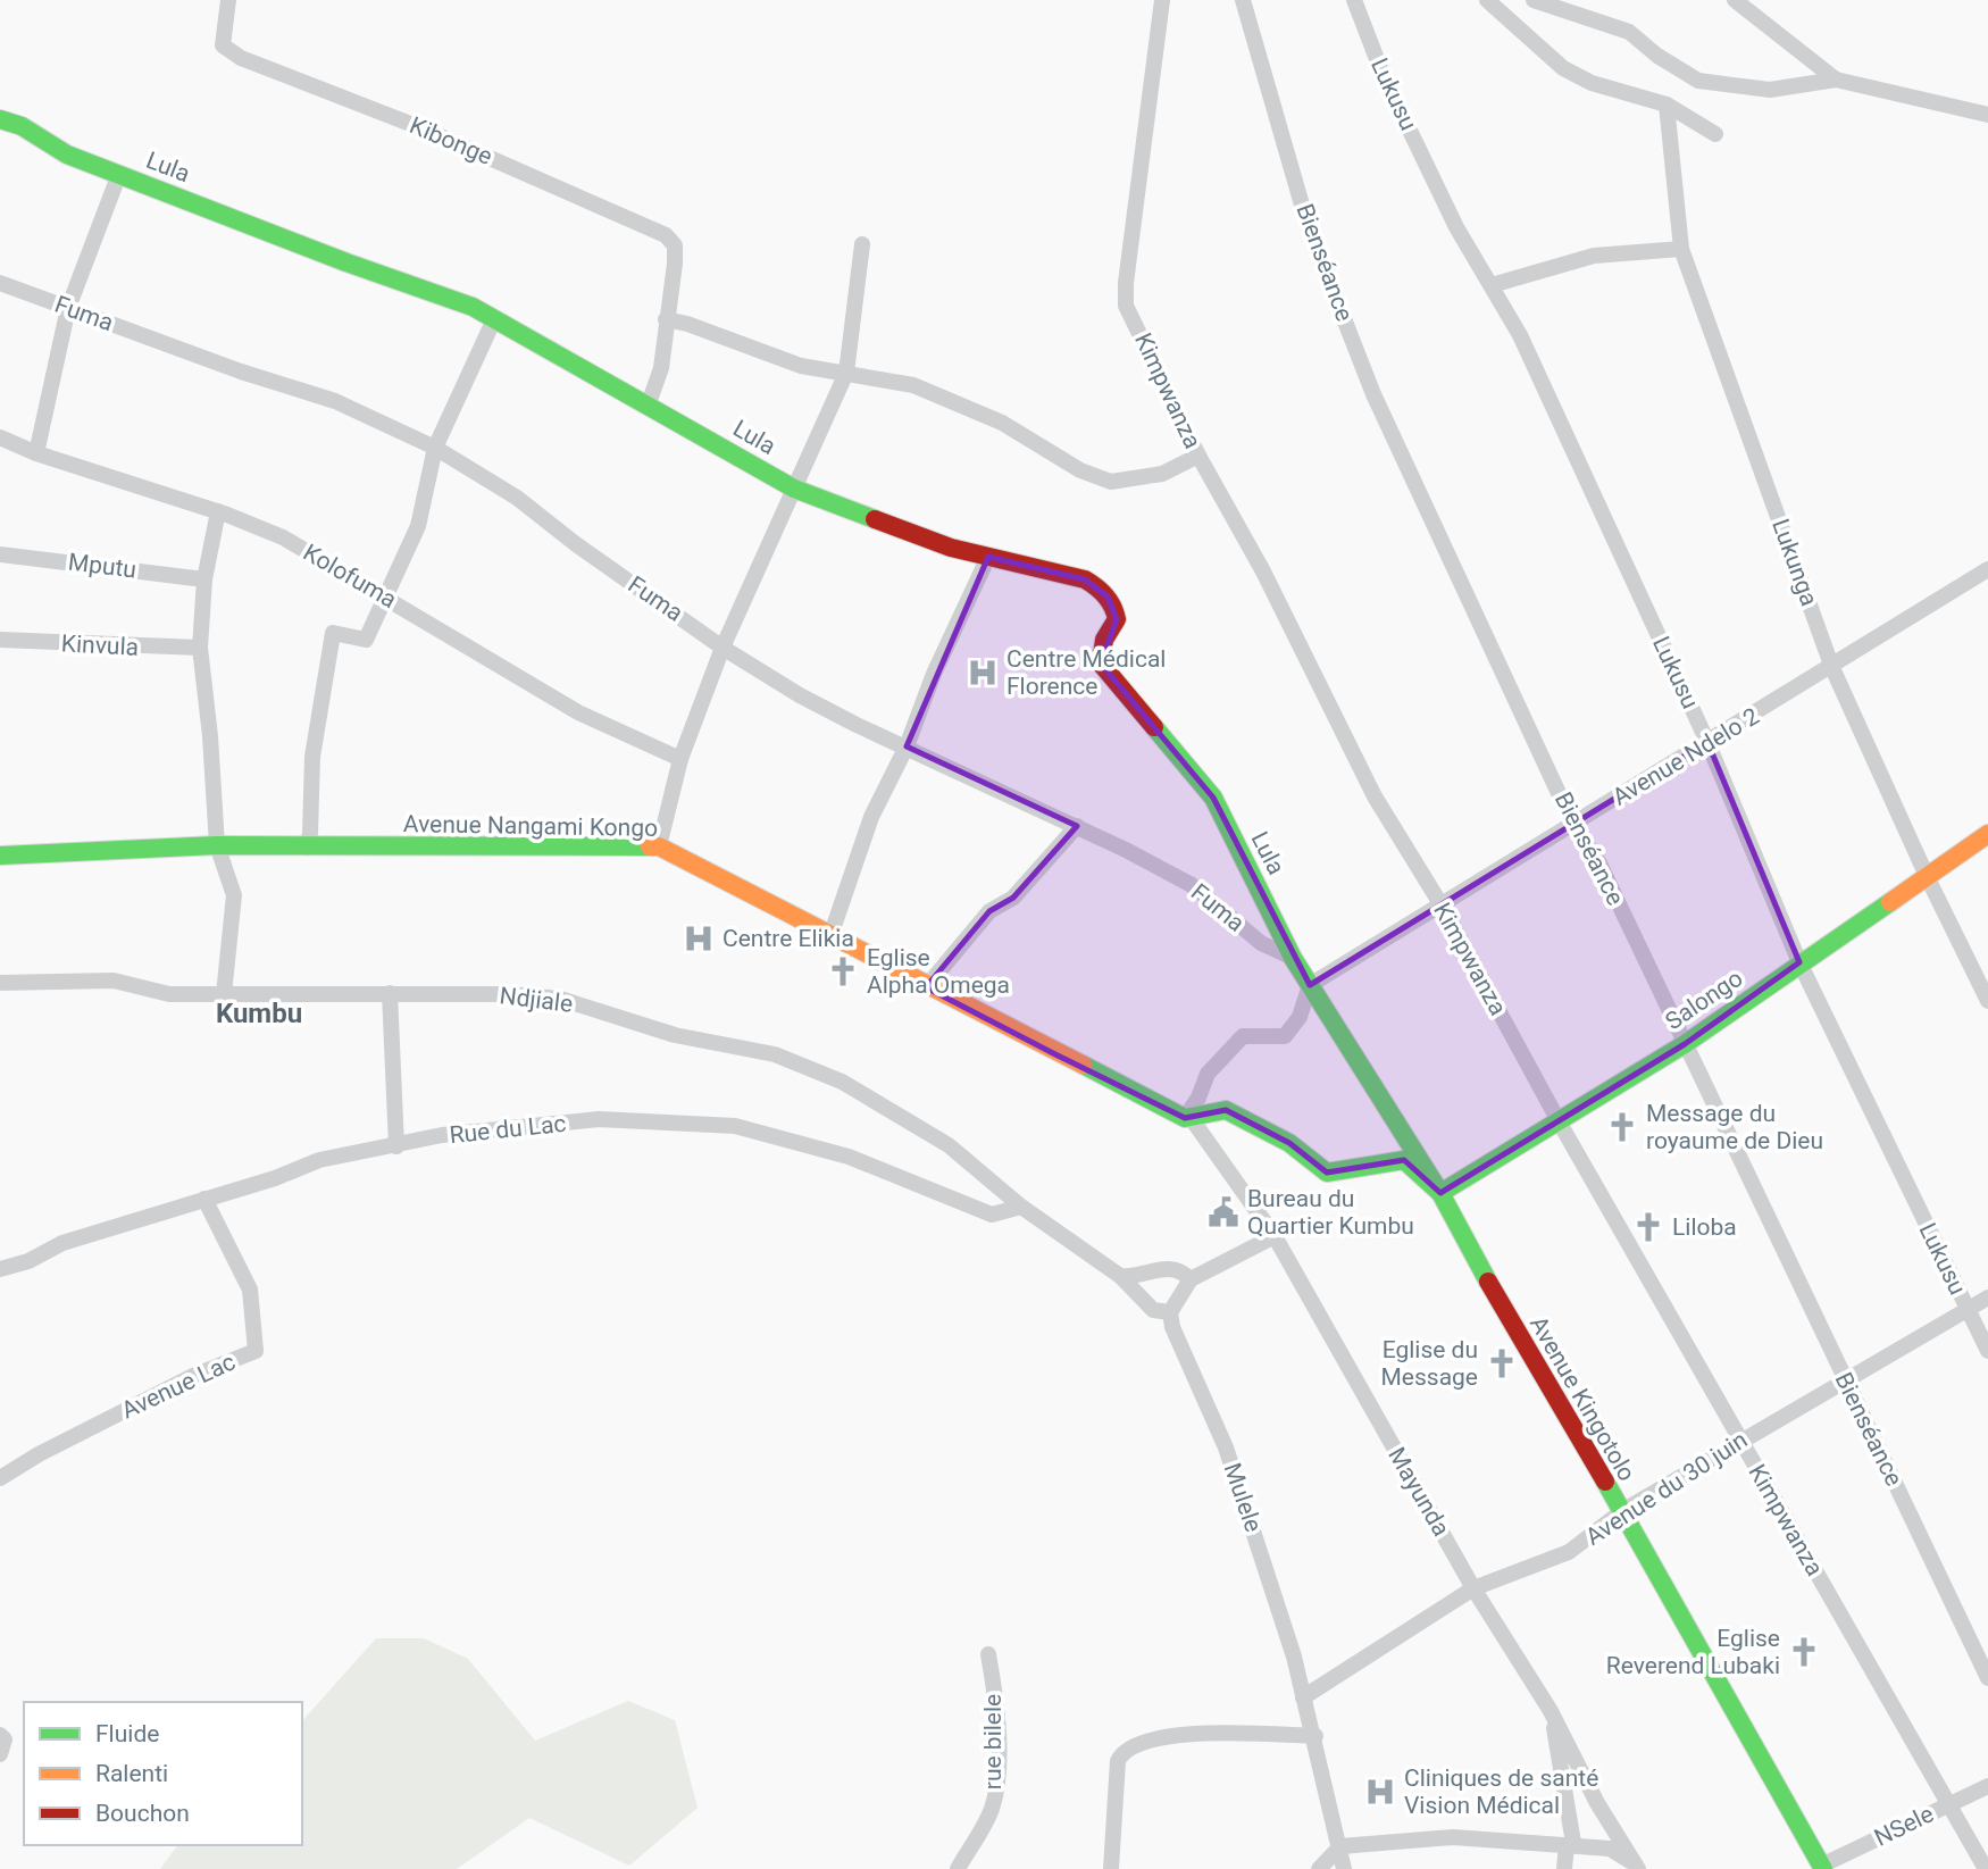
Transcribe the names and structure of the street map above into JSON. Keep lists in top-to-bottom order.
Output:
{
  "streets": {
    "street": [
      "Lukusu",
      "Kibonge",
      "Lula",
      "Bienséance",
      "Fuma",
      "Kimpwanza",
      "Lukunga",
      "Mputu",
      "Kolofuma",
      "Kinvula",
      "Avenue Ndelo 2",
      "Avenue Nangami Kongo",
      "Ndjiale",
      "Salongo",
      "Rue du Lac",
      "Avenue Lac",
      "Avenue Kingotolo",
      "Avenue du 30 juin",
      "Mayunda",
      "Mulele",
      "rue bilele",
      "NSele"
    ]
  },
  "crossings": [
    ["Lukusu", "Avenue Ndelo 2"],
    ["Lukusu", "Salongo"],
    ["Lukusu", "Avenue du 30 juin"],
    ["Lula", "Fuma"],
    ["Lula", "Avenue Kingotolo"],
    ["Bienséance", "Avenue Ndelo 2"],
    ["Bienséance", "Salongo"],
    ["Bienséance", "Avenue du 30 juin"],
    ["Fuma", "Avenue Kingotolo"],
    ["Kimpwanza", "Avenue Ndelo 2"],
    ["Kimpwanza", "Salongo"],
    ["Kimpwanza", "Avenue du 30 juin"],
    ["Kimpwanza", "NSele"],
    ["Lukunga", "Avenue Ndelo 2"],
    ["Lukunga", "Salongo"],
    ["Avenue Ndelo 2", "Avenue Kingotolo"],
    ["Avenue Nangami Kongo", "Mayunda"],
    ["Ndjiale", "Rue du Lac"],
    ["Salongo", "Avenue Kingotolo"],
    ["Rue du Lac", "Avenue Lac"],
    ["Avenue Kingotolo", "Avenue du 30 juin"],
    ["Avenue Kingotolo", "NSele"],
    ["Avenue du 30 juin", "Mayunda"],
    ["Avenue du 30 juin", "Mulele"]
  ],
  "districts": ["Kumbu"],
  "places": {
    "hospital": ["Centre Médical Florence", "Centre Elikia", "Cliniques de santé Vision Médical"],
    "church": [
      "Eglise Alpha Omega",
      "Message du royaume de Dieu",
      "Liloba",
      "Eglise du Message",
      "Eglise Reverend Lubaki"
    ],
    "public building": ["Bureau du Quartier Kumbu"]
  },
  "legend": ["Fluide", "Ralenti", "Bouchon"]
}
